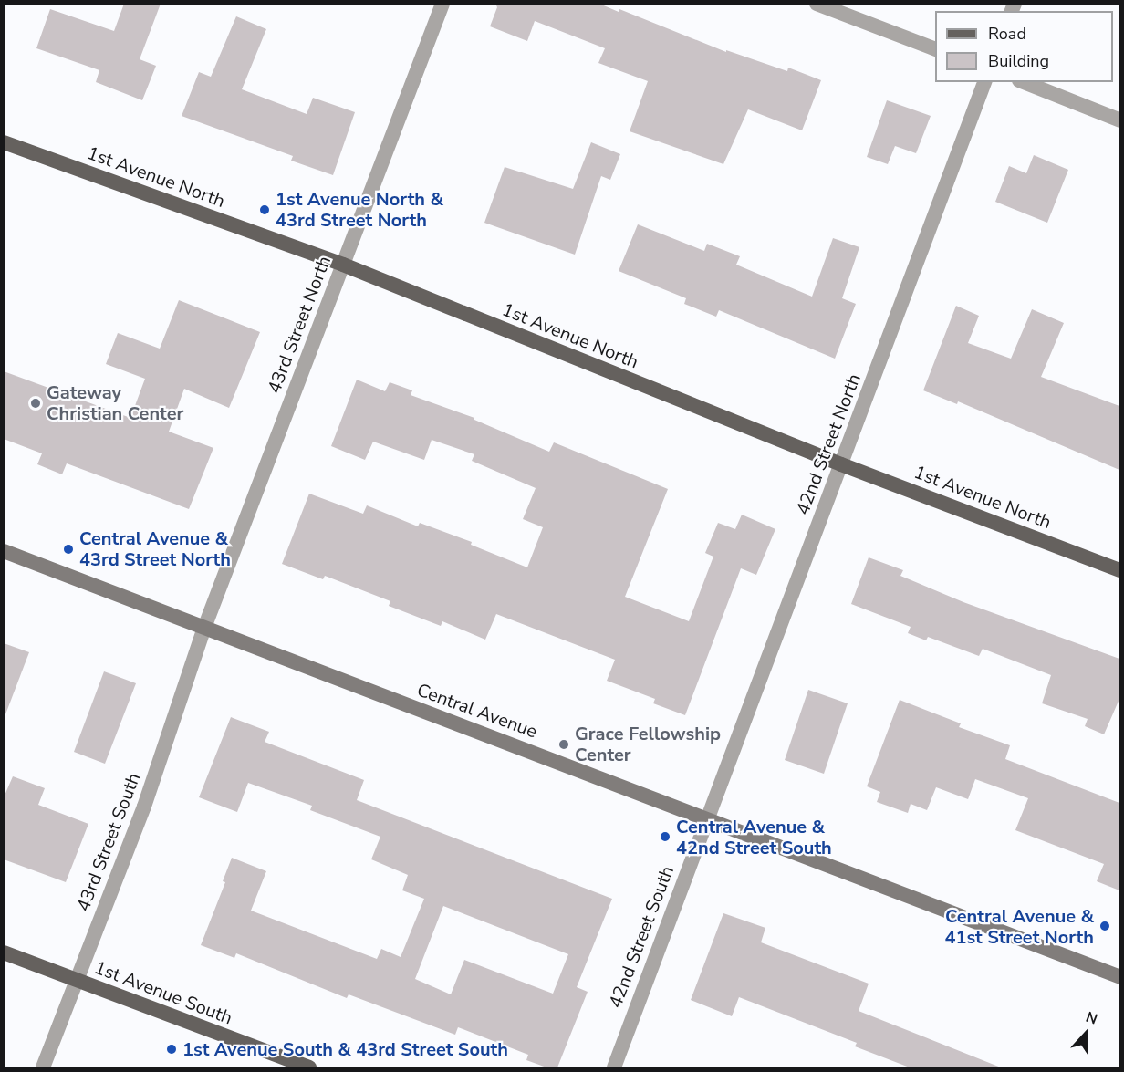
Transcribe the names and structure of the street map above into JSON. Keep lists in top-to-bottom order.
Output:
{
  "streets": {
    "main road": ["1st Avenue North", "Central Avenue", "1st Avenue South"],
    "street": [
      "43rd Street North",
      "42nd Street North",
      "43rd Street South",
      "42nd Street South"
    ]
  },
  "crossings": [
    ["1st Avenue North", "43rd Street North"],
    ["1st Avenue North", "42nd Street North"],
    ["43rd Street North", "Central Avenue"],
    ["43rd Street North", "43rd Street South"],
    ["42nd Street North", "Central Avenue"],
    ["42nd Street North", "42nd Street South"],
    ["Central Avenue", "43rd Street South"],
    ["Central Avenue", "42nd Street South"],
    ["43rd Street South", "1st Avenue South"]
  ],
  "places": [
    "1st Avenue North & 43rd Street North",
    "Gateway Christian Center",
    "Central Avenue & 43rd Street North",
    "Grace Fellowship Center",
    "Central Avenue & 42nd Street South",
    "Central Avenue & 41st Street North",
    "1st Avenue South & 43rd Street South"
  ],
  "legend": ["Road", "Building"],
  "north": "top"
}
